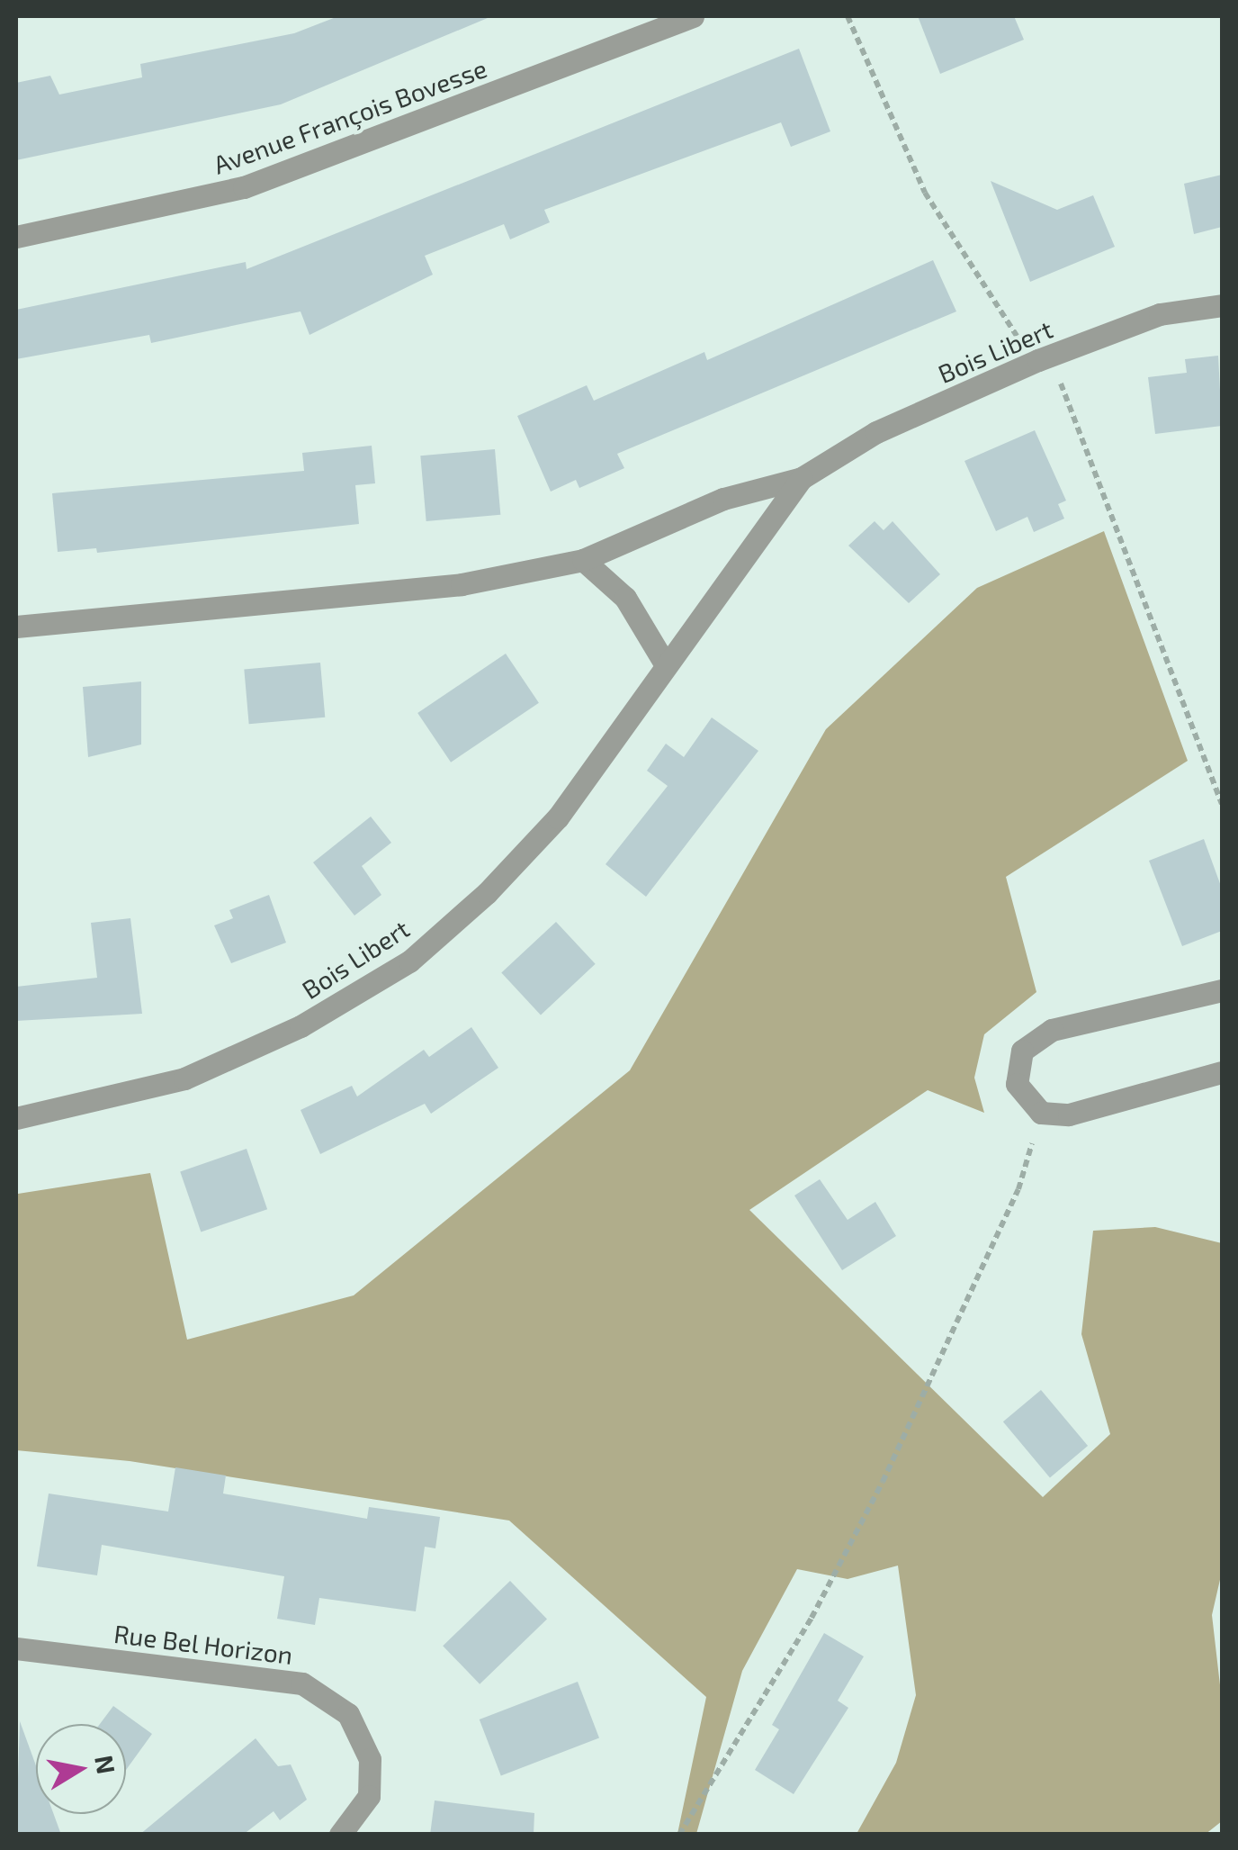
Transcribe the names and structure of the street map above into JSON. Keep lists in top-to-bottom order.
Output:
{
  "streets": {
    "street": ["Avenue François Bovesse", "Bois Libert", "Rue Bel Horizon"]
  },
  "north": "right"
}
